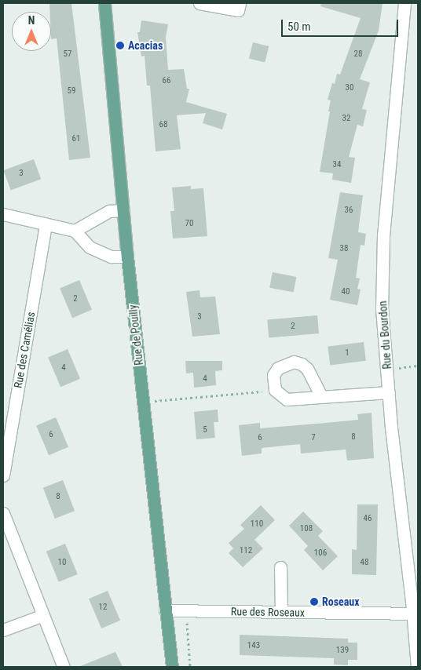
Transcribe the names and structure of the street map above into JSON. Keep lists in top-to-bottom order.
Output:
{
  "streets": {
    "main road": ["Rue de Pouilly"],
    "street": ["Rue du Bourdon", "Rue des Camélias", "Rue des Roseaux"]
  },
  "crossings": [
    ["Rue de Pouilly", "Rue des Roseaux"],
    ["Rue du Bourdon", "Rue des Roseaux"]
  ],
  "places": ["Acacias", "Roseaux"],
  "house_numbers": [
    "57",
    "28",
    "66",
    "30",
    "59",
    "32",
    "68",
    "61",
    "34",
    "3",
    "36",
    "70",
    "38",
    "40",
    "2",
    "3",
    "2",
    "1",
    "4",
    "4",
    "5",
    "6",
    "8",
    "6",
    "7",
    "8",
    "46",
    "110",
    "108",
    "112",
    "106",
    "10",
    "48",
    "12",
    "143",
    "139"
  ],
  "scale_bar": "50 m",
  "north": "top"
}
